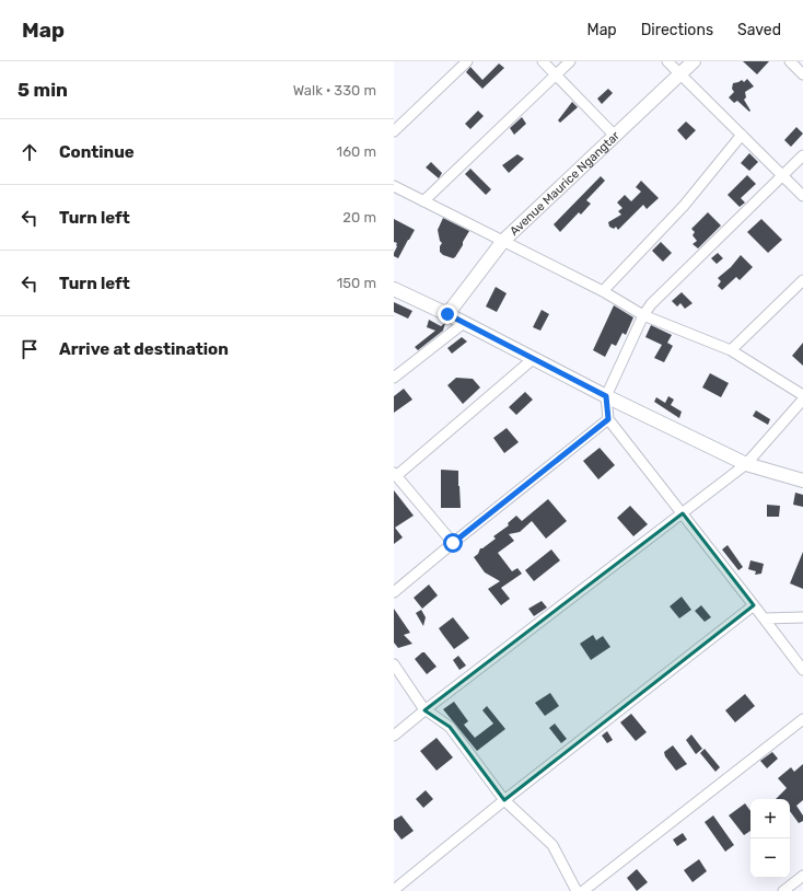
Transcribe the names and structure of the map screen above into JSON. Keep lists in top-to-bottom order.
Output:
{
  "streets": {
    "street": ["Avenue Maurice Ngangtar"]
  },
  "page": {
    "header": "Map",
    "nav": ["Map", "Directions", "Saved"],
    "heading": ["5 min", "Walk · 330 m"],
    "list": [
      ["Continue", "160 m"],
      ["Turn left", "20 m"],
      ["Turn left", "150 m"],
      "Arrive at destination"
    ],
    "map_buttons": ["+", "−"]
  }
}
